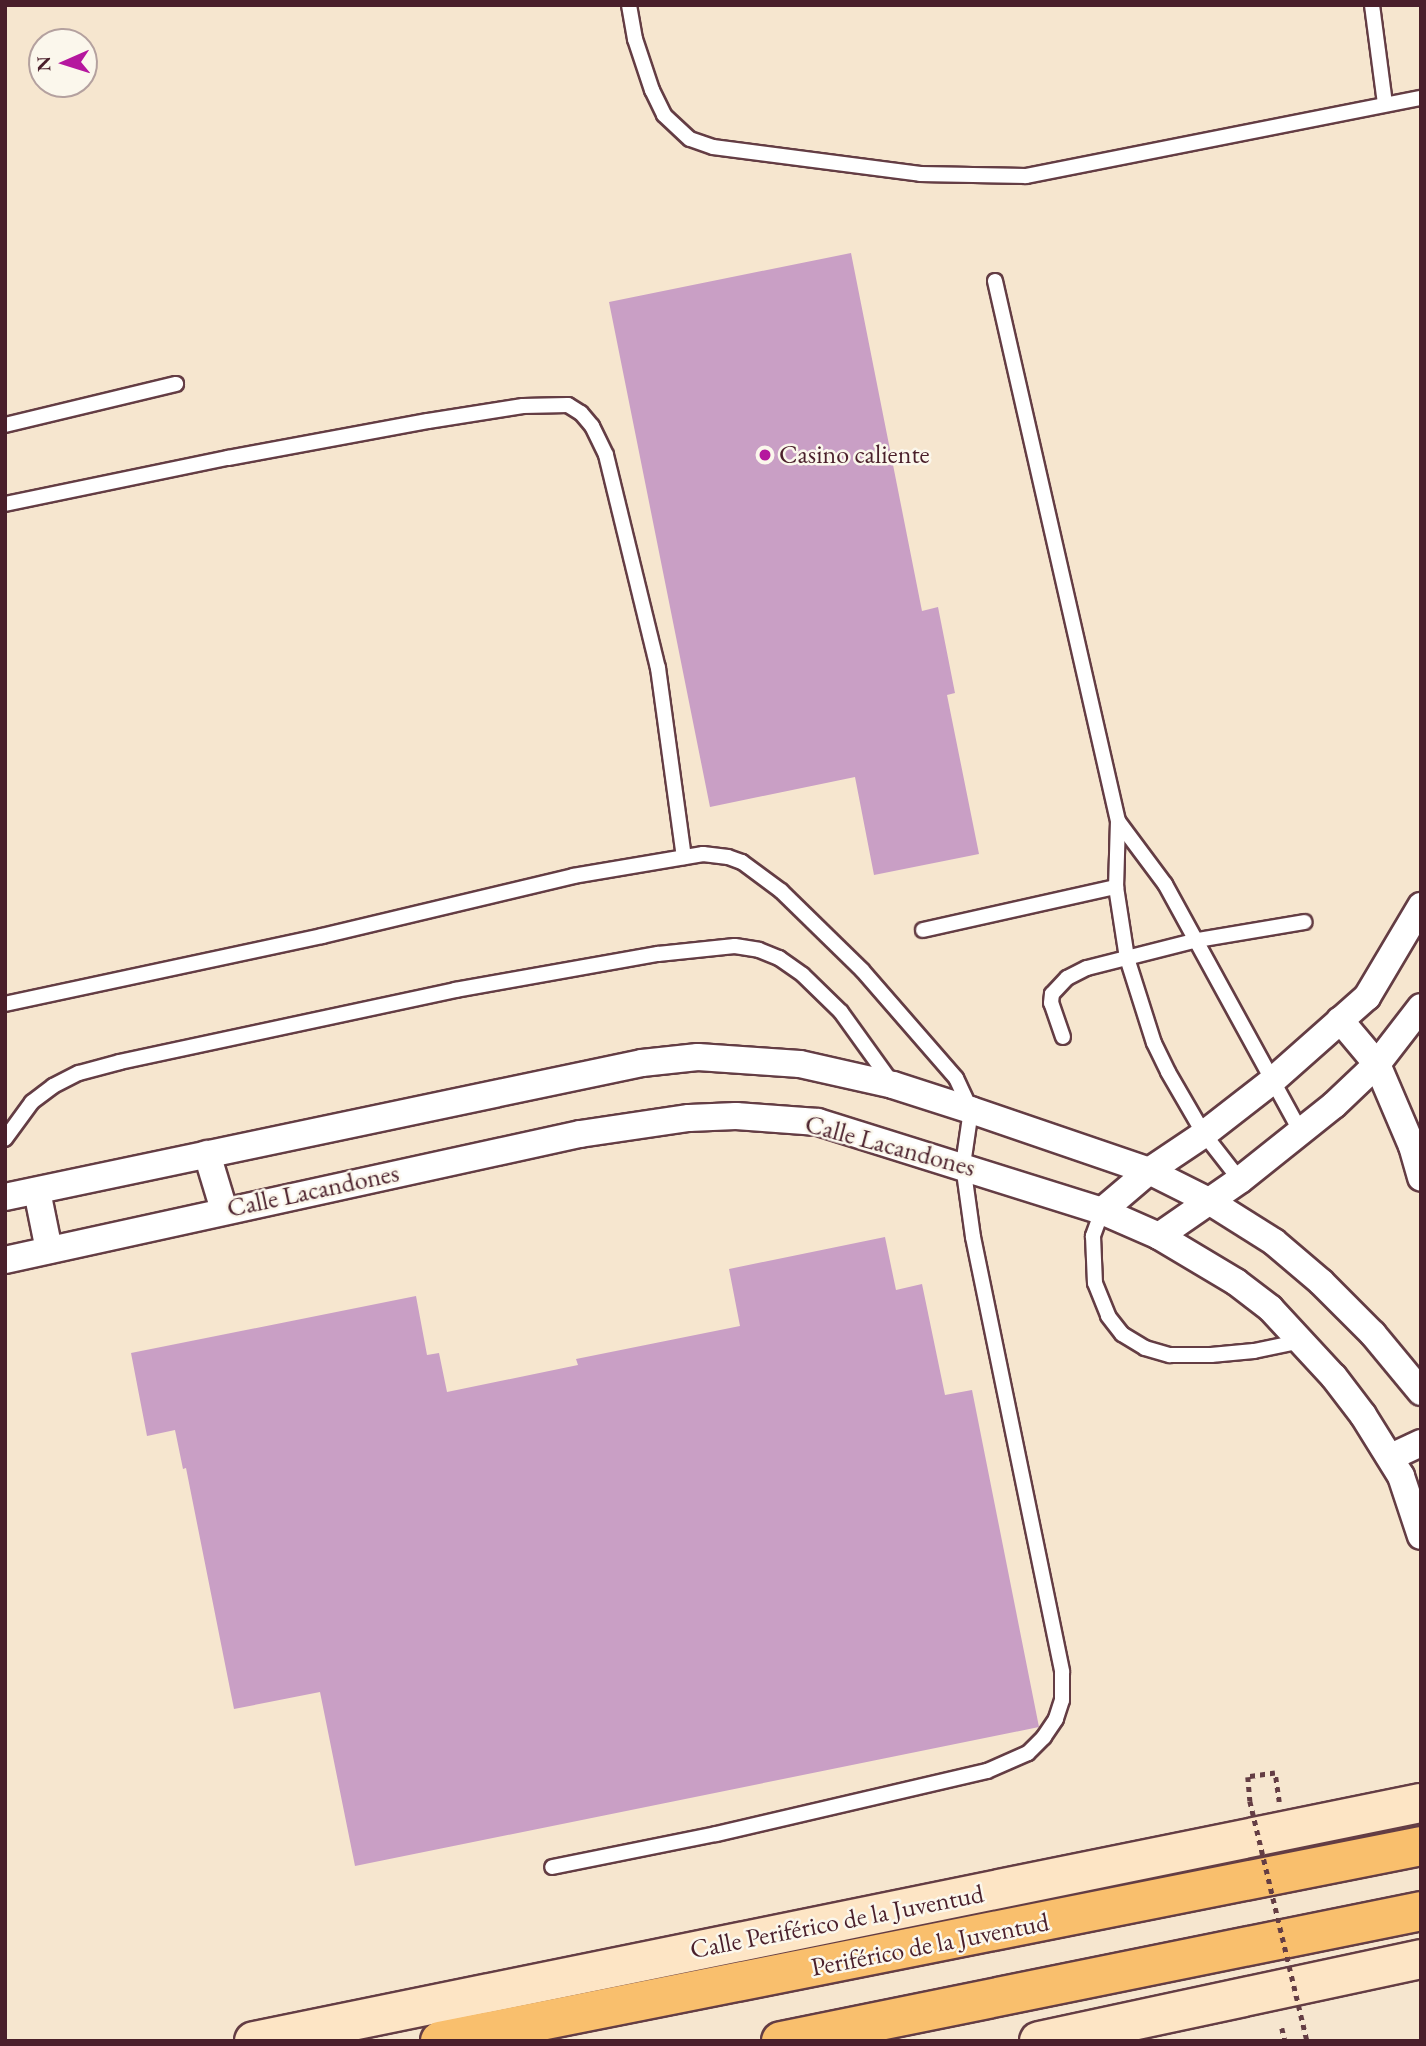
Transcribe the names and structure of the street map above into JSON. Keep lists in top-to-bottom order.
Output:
{
  "streets": {
    "highway": ["Periférico de la Juventud"],
    "main road": ["Calle Periférico de la Juventud"],
    "street": ["Calle Lacandones"]
  },
  "places": ["Casino caliente"],
  "north": "left"
}
